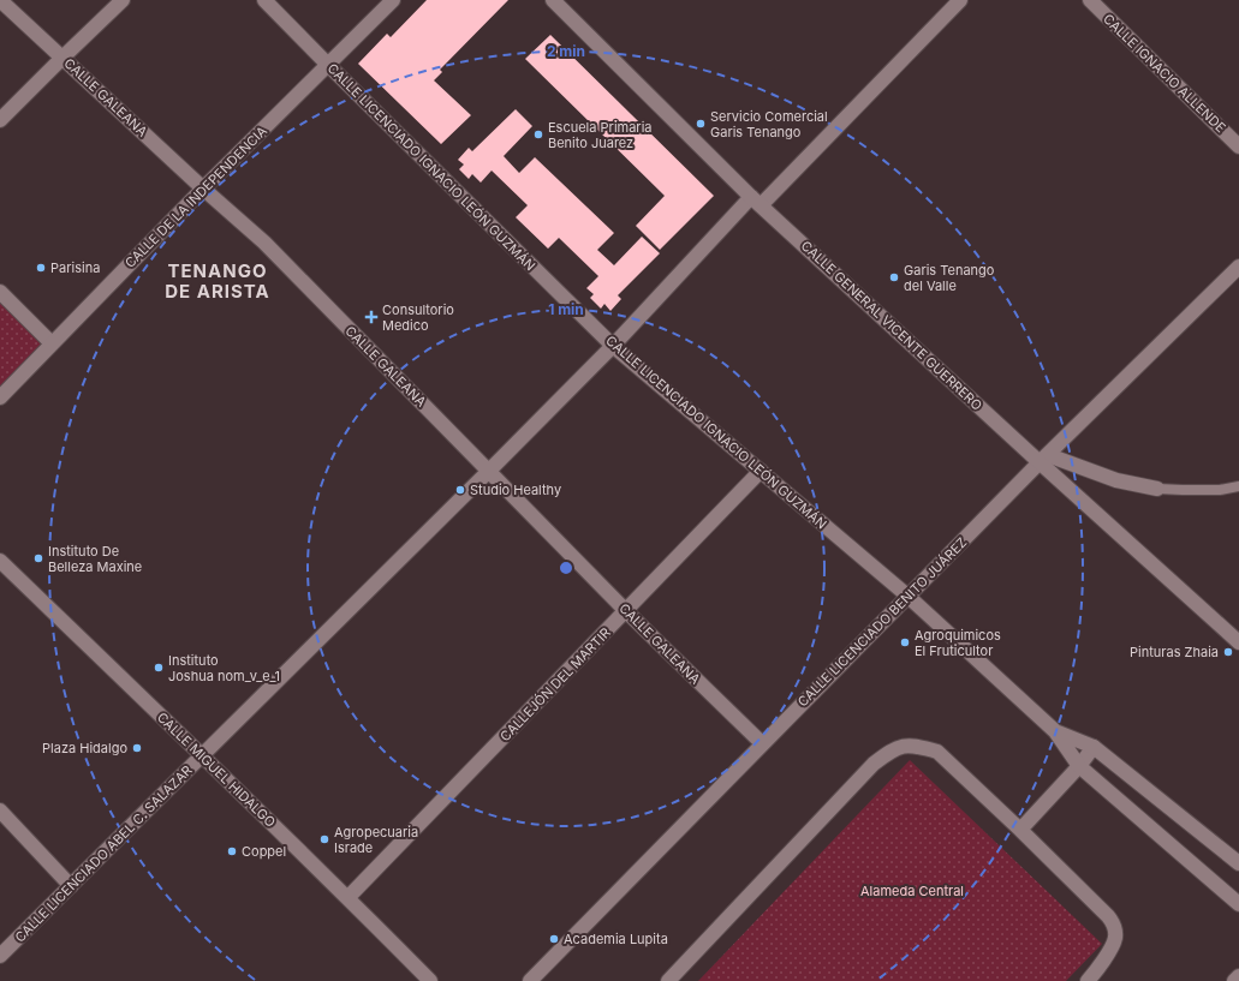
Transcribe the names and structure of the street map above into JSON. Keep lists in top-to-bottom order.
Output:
{
  "streets": {
    "street": [
      "CALLE IGNACIO ALLENDE",
      "CALLE GALEANA",
      "CALLE LICENCIADO IGNACIO LEÓN GUZMÁN",
      "CALLE DE LA INDEPENDENCIA",
      "CALLE GENERAL VICENTE GUERRERO",
      "CALLE LICENCIADO BENITO JUÁREZ",
      "CALLEJÓN DEL MARTIR",
      "CALLE MIGUEL HIDALGO",
      "CALLE LICENCIADO ABEL C. SALAZAR"
    ]
  },
  "crossings": [
    ["CALLE GALEANA", "CALLE DE LA INDEPENDENCIA"],
    ["CALLE GALEANA", "CALLE LICENCIADO BENITO JUÁREZ"],
    ["CALLE GALEANA", "CALLEJÓN DEL MARTIR"],
    ["CALLE GALEANA", "CALLE LICENCIADO ABEL C. SALAZAR"],
    ["CALLE LICENCIADO IGNACIO LEÓN GUZMÁN", "CALLE DE LA INDEPENDENCIA"],
    ["CALLE LICENCIADO IGNACIO LEÓN GUZMÁN", "CALLE LICENCIADO BENITO JUÁREZ"],
    ["CALLE LICENCIADO IGNACIO LEÓN GUZMÁN", "CALLEJÓN DEL MARTIR"],
    ["CALLE LICENCIADO IGNACIO LEÓN GUZMÁN", "CALLE LICENCIADO ABEL C. SALAZAR"],
    ["CALLE GENERAL VICENTE GUERRERO", "CALLE LICENCIADO BENITO JUÁREZ"],
    ["CALLE GENERAL VICENTE GUERRERO", "CALLE LICENCIADO ABEL C. SALAZAR"],
    ["CALLEJÓN DEL MARTIR", "CALLE MIGUEL HIDALGO"],
    ["CALLE MIGUEL HIDALGO", "CALLE LICENCIADO ABEL C. SALAZAR"]
  ],
  "districts": ["TENANGO DE ARISTA"],
  "parks": ["Alameda Central"],
  "places": {
    "other": [
      "Servicio Comercial Garis Tenango",
      "Escuela Primaria Benito Juarez",
      "Parisina",
      "Garis Tenango del Valle",
      "Studio Healthy",
      "Instituto De Belleza Maxine",
      "Agroquimicos El Fruticultor",
      "Pinturas Zhaia",
      "Instituto Joshua nom_v_e_1",
      "Plaza Hidalgo",
      "Agropecuaria Israde",
      "Coppel",
      "Academia Lupita"
    ],
    "health": ["Consultorio Medico"]
  },
  "rings": ["2 min", "1 min"]
}
